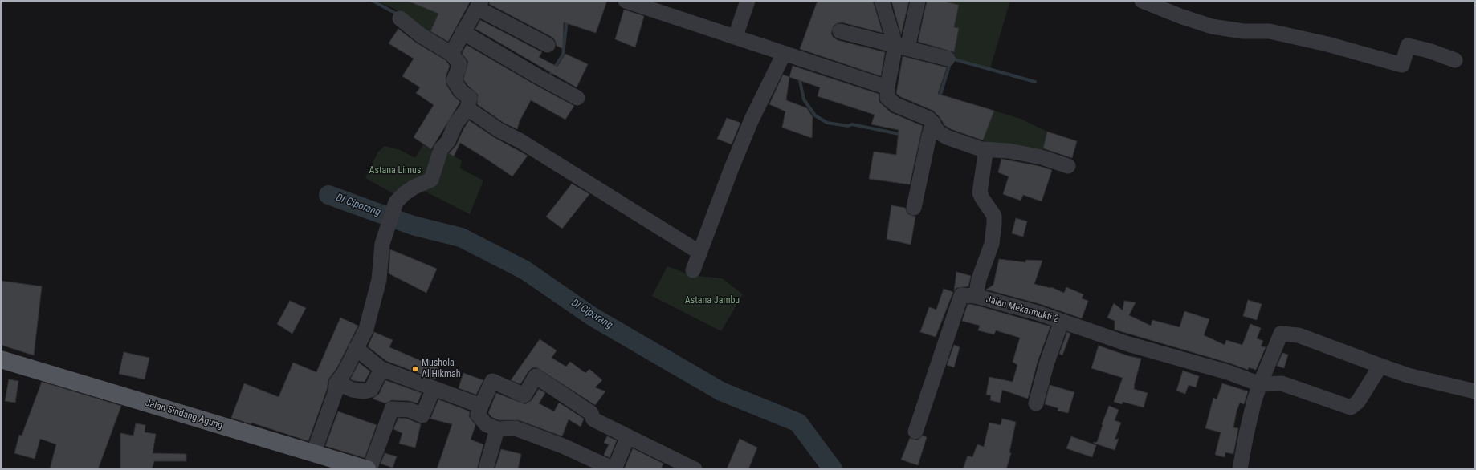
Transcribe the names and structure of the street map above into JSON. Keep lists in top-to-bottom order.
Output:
{
  "streets": {
    "main road": ["Jalan Sindang Agung"],
    "street": ["Jalan Mekarmukti 2"]
  },
  "water": ["DI Ciporang"],
  "parks": ["Astana Limus", "Astana Jambu"],
  "places": ["Mushola Al Hikmah"]
}
